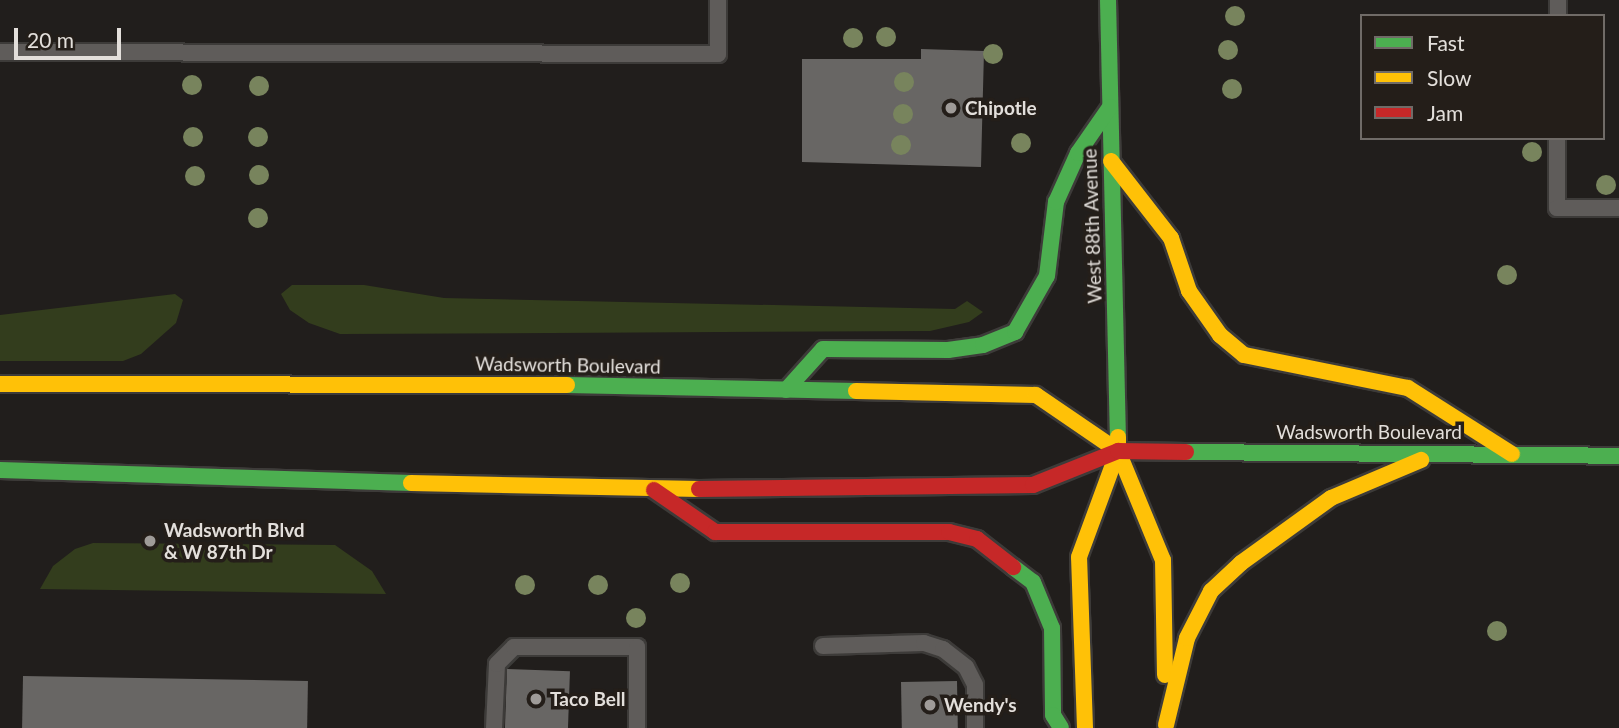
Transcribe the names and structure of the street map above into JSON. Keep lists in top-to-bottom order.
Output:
{
  "streets": {
    "main road": ["West 88th Avenue", "Wadsworth Boulevard"]
  },
  "crossings": [
    ["West 88th Avenue", "Wadsworth Boulevard"]
  ],
  "places": [
    "Chipotle",
    "Wadsworth Blvd & W 87th Dr",
    "Taco Bell",
    "Wendy's"
  ],
  "legend": ["Fast", "Slow", "Jam"],
  "scale_bar": "20 m"
}
